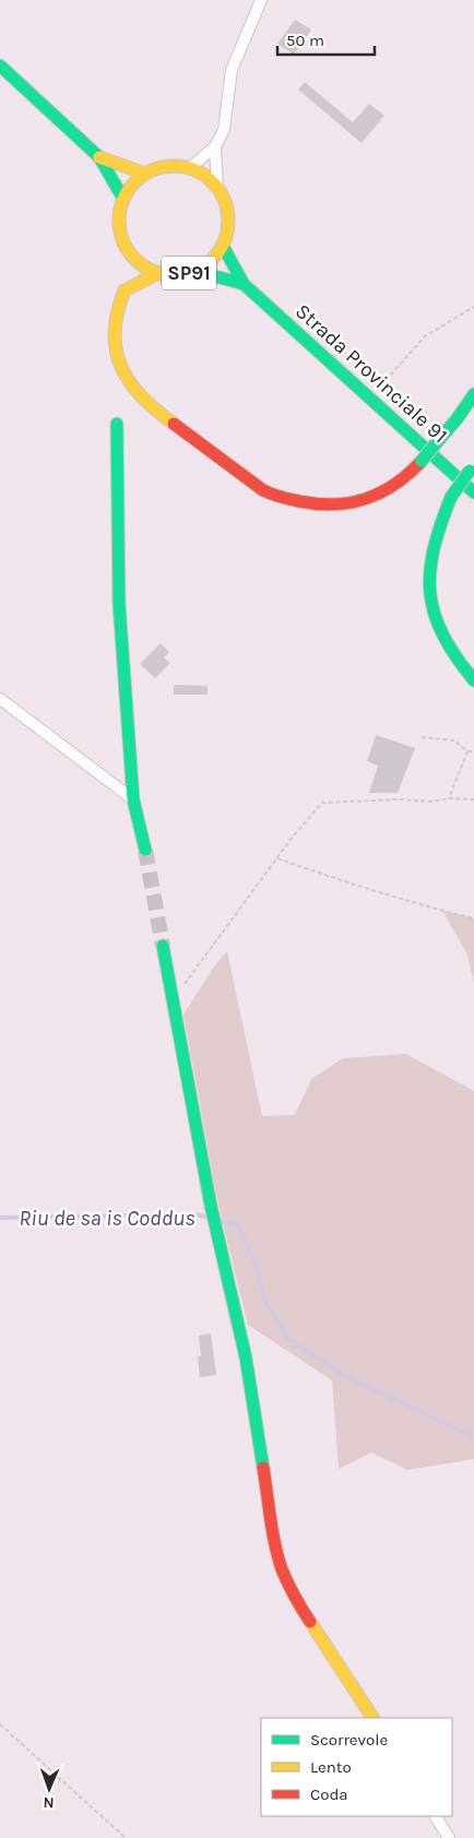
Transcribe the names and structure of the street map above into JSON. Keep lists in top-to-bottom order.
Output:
{
  "streets": {
    "main road": ["SP91", "Strada Provinciale 91"]
  },
  "crossings": [
    ["SP91", "Strada Provinciale 91"]
  ],
  "water": ["Riu de sa is Coddus"],
  "legend": ["Scorrevole", "Lento", "Coda"],
  "scale_bar": "50 m",
  "north": "bottom"
}
